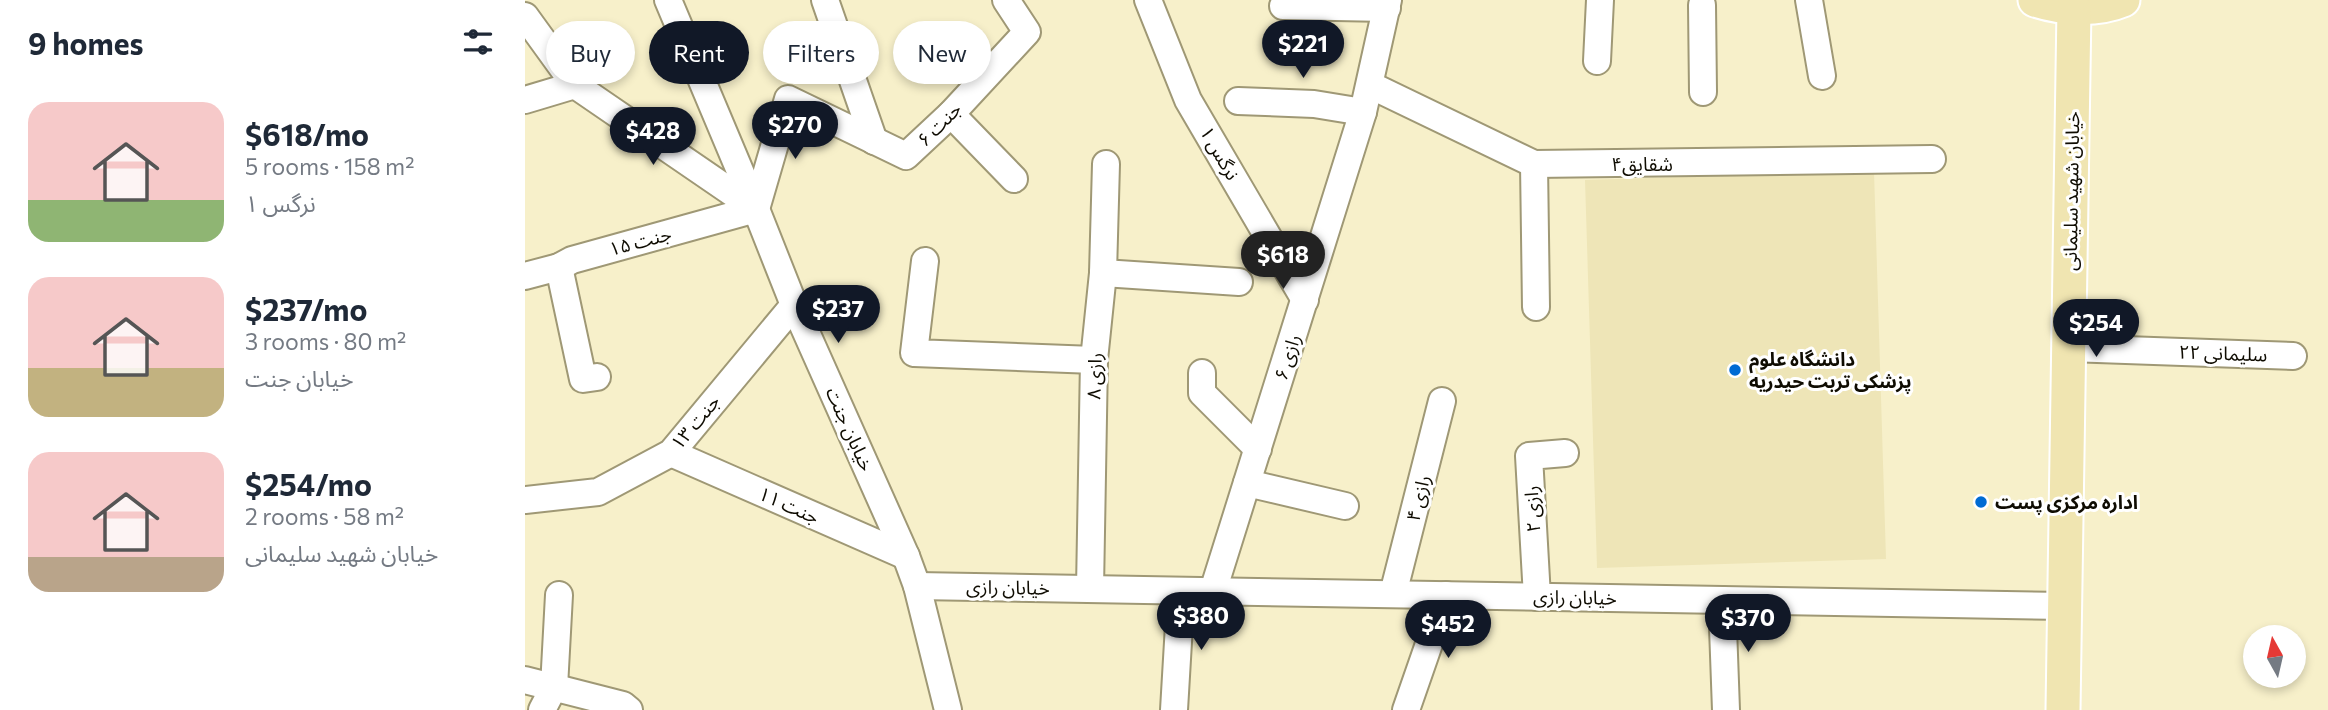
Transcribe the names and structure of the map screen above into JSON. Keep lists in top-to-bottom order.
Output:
{
  "streets": {
    "main road": ["خیابان شهید سلیمانی"],
    "street": [
      "جنت ۶",
      "نرگس ۱",
      "شقایق۴",
      "جنت ۱۵",
      "سلیمانی ۲۲",
      "رازی ۶",
      "رازی ۸",
      "جنت ۱۳",
      "خیابان جنت",
      "رازی ۴",
      "جنت ۱۱",
      "رازی ۲",
      "خیابان رازی"
    ]
  },
  "crossings": [
    ["جنت ۶", "جنت ۱۵"],
    ["جنت ۶", "خیابان جنت"],
    ["نرگس ۱", "رازی ۶"],
    ["شقایق۴", "رازی ۶"],
    ["خیابان شهید سلیمانی", "سلیمانی ۲۲"],
    ["خیابان شهید سلیمانی", "خیابان رازی"],
    ["جنت ۱۵", "خیابان جنت"],
    ["رازی ۶", "خیابان رازی"],
    ["رازی ۸", "خیابان رازی"],
    ["جنت ۱۳", "خیابان جنت"],
    ["جنت ۱۳", "جنت ۱۱"],
    ["خیابان جنت", "جنت ۱۱"],
    ["خیابان جنت", "خیابان رازی"],
    ["رازی ۴", "خیابان رازی"],
    ["رازی ۲", "خیابان رازی"]
  ],
  "places": ["دانشگاه علوم پزشکی تربت حیدریه", "اداره مرکزی پست"],
  "north": "top",
  "page": {
    "heading": "9 homes",
    "price": [
      "$221",
      "$270",
      "$428",
      "$618",
      "$237",
      "$254",
      "$380",
      "$370",
      "$452"
    ],
    "chip": [
      "Buy",
      "Rent",
      "Filters",
      "New"
    ],
    "list": [
      {
        "name": "$618/mo",
        "note": "5 rooms · 158 m² · نرگس ۱"
      },
      {
        "name": "$237/mo",
        "note": "3 rooms · 80 m² · خیابان جنت"
      },
      {
        "name": "$254/mo",
        "note": "2 rooms · 58 m² · خیابان شهید سلیمانی"
      }
    ]
  }
}
